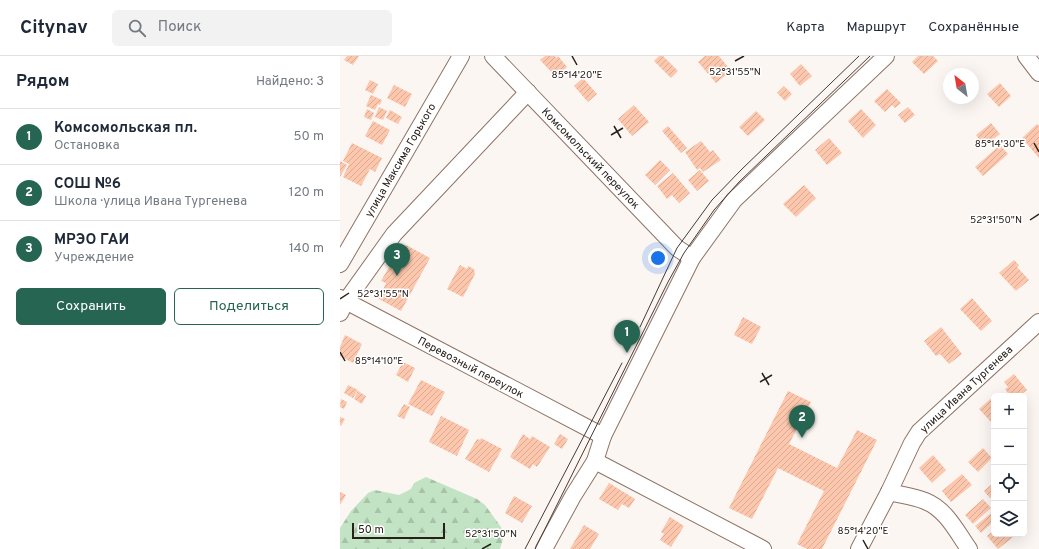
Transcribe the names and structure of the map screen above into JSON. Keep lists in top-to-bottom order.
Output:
{
  "streets": {
    "street": [
      "Комсомольский переулок",
      "улица Максима Горького",
      "Перевозный переулок",
      "улица Ивана Тургенева"
    ]
  },
  "scale_bar": "50 m",
  "north": "top left",
  "page": {
    "header": "Citynav",
    "search": "Поиск",
    "nav": ["Карта", "Маршрут", "Сохранённые"],
    "heading": ["Рядом", "Найдено: 3"],
    "list": [
      {
        "mark": "1",
        "name": "Комсомольская пл.",
        "note": "Остановка",
        "value": "50 m"
      },
      {
        "mark": "2",
        "name": "СОШ №6",
        "note": "Школа · улица Ивана Тургенева",
        "value": "120 m"
      },
      {
        "mark": "3",
        "name": "МРЭО ГАИ",
        "note": "Учреждение",
        "value": "140 m"
      }
    ],
    "pins": ["3", "1", "2"],
    "buttons": ["Сохранить", "Поделиться"],
    "map_buttons": ["+", "−"],
    "scale": "50 m"
  },
  "coordinates": [
    "52°31'55\"N",
    "85°14'20\"E",
    "85°14'30\"E",
    "52°31'50\"N",
    "85°14'10\"E"
  ]
}
